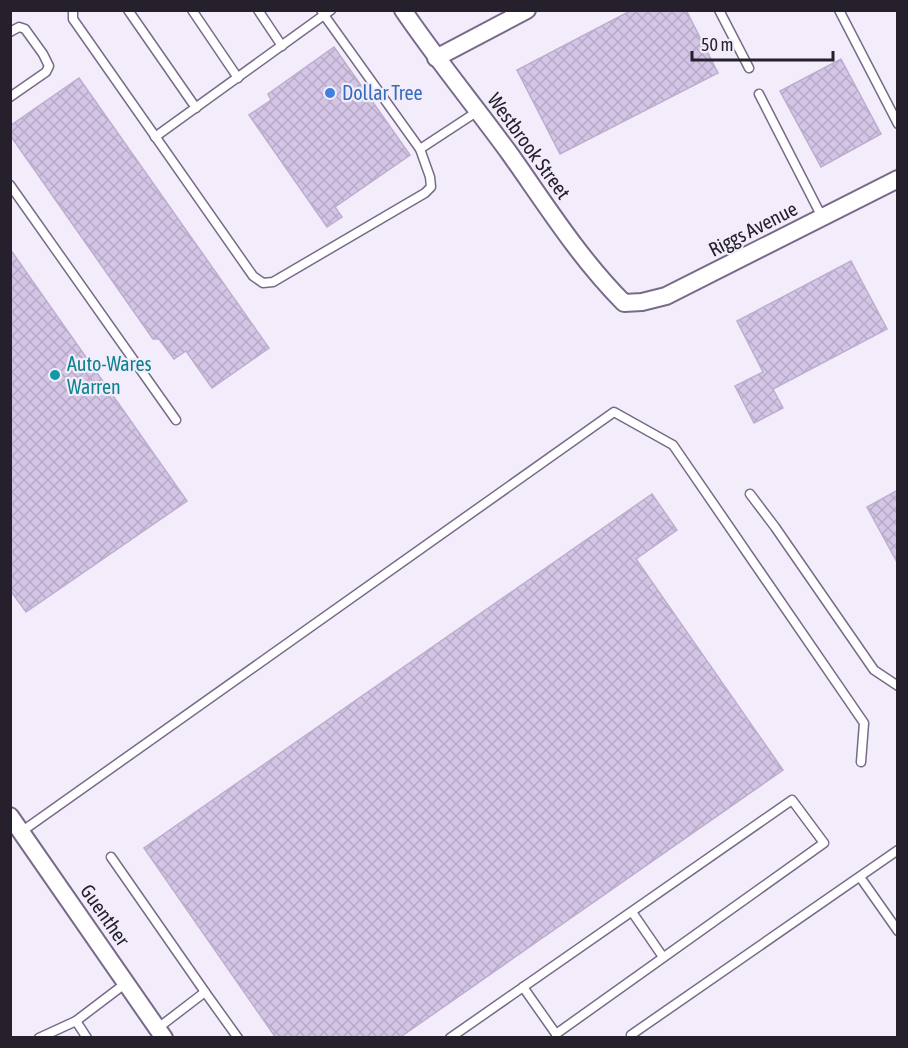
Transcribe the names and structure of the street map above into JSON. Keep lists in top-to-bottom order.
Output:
{
  "streets": {
    "street": ["Westbrook Street", "Riggs Avenue", "Guenther"]
  },
  "crossings": [
    ["Westbrook Street", "Riggs Avenue"]
  ],
  "places": ["Dollar Tree", "Auto-Wares Warren"],
  "scale_bar": "50 m"
}
